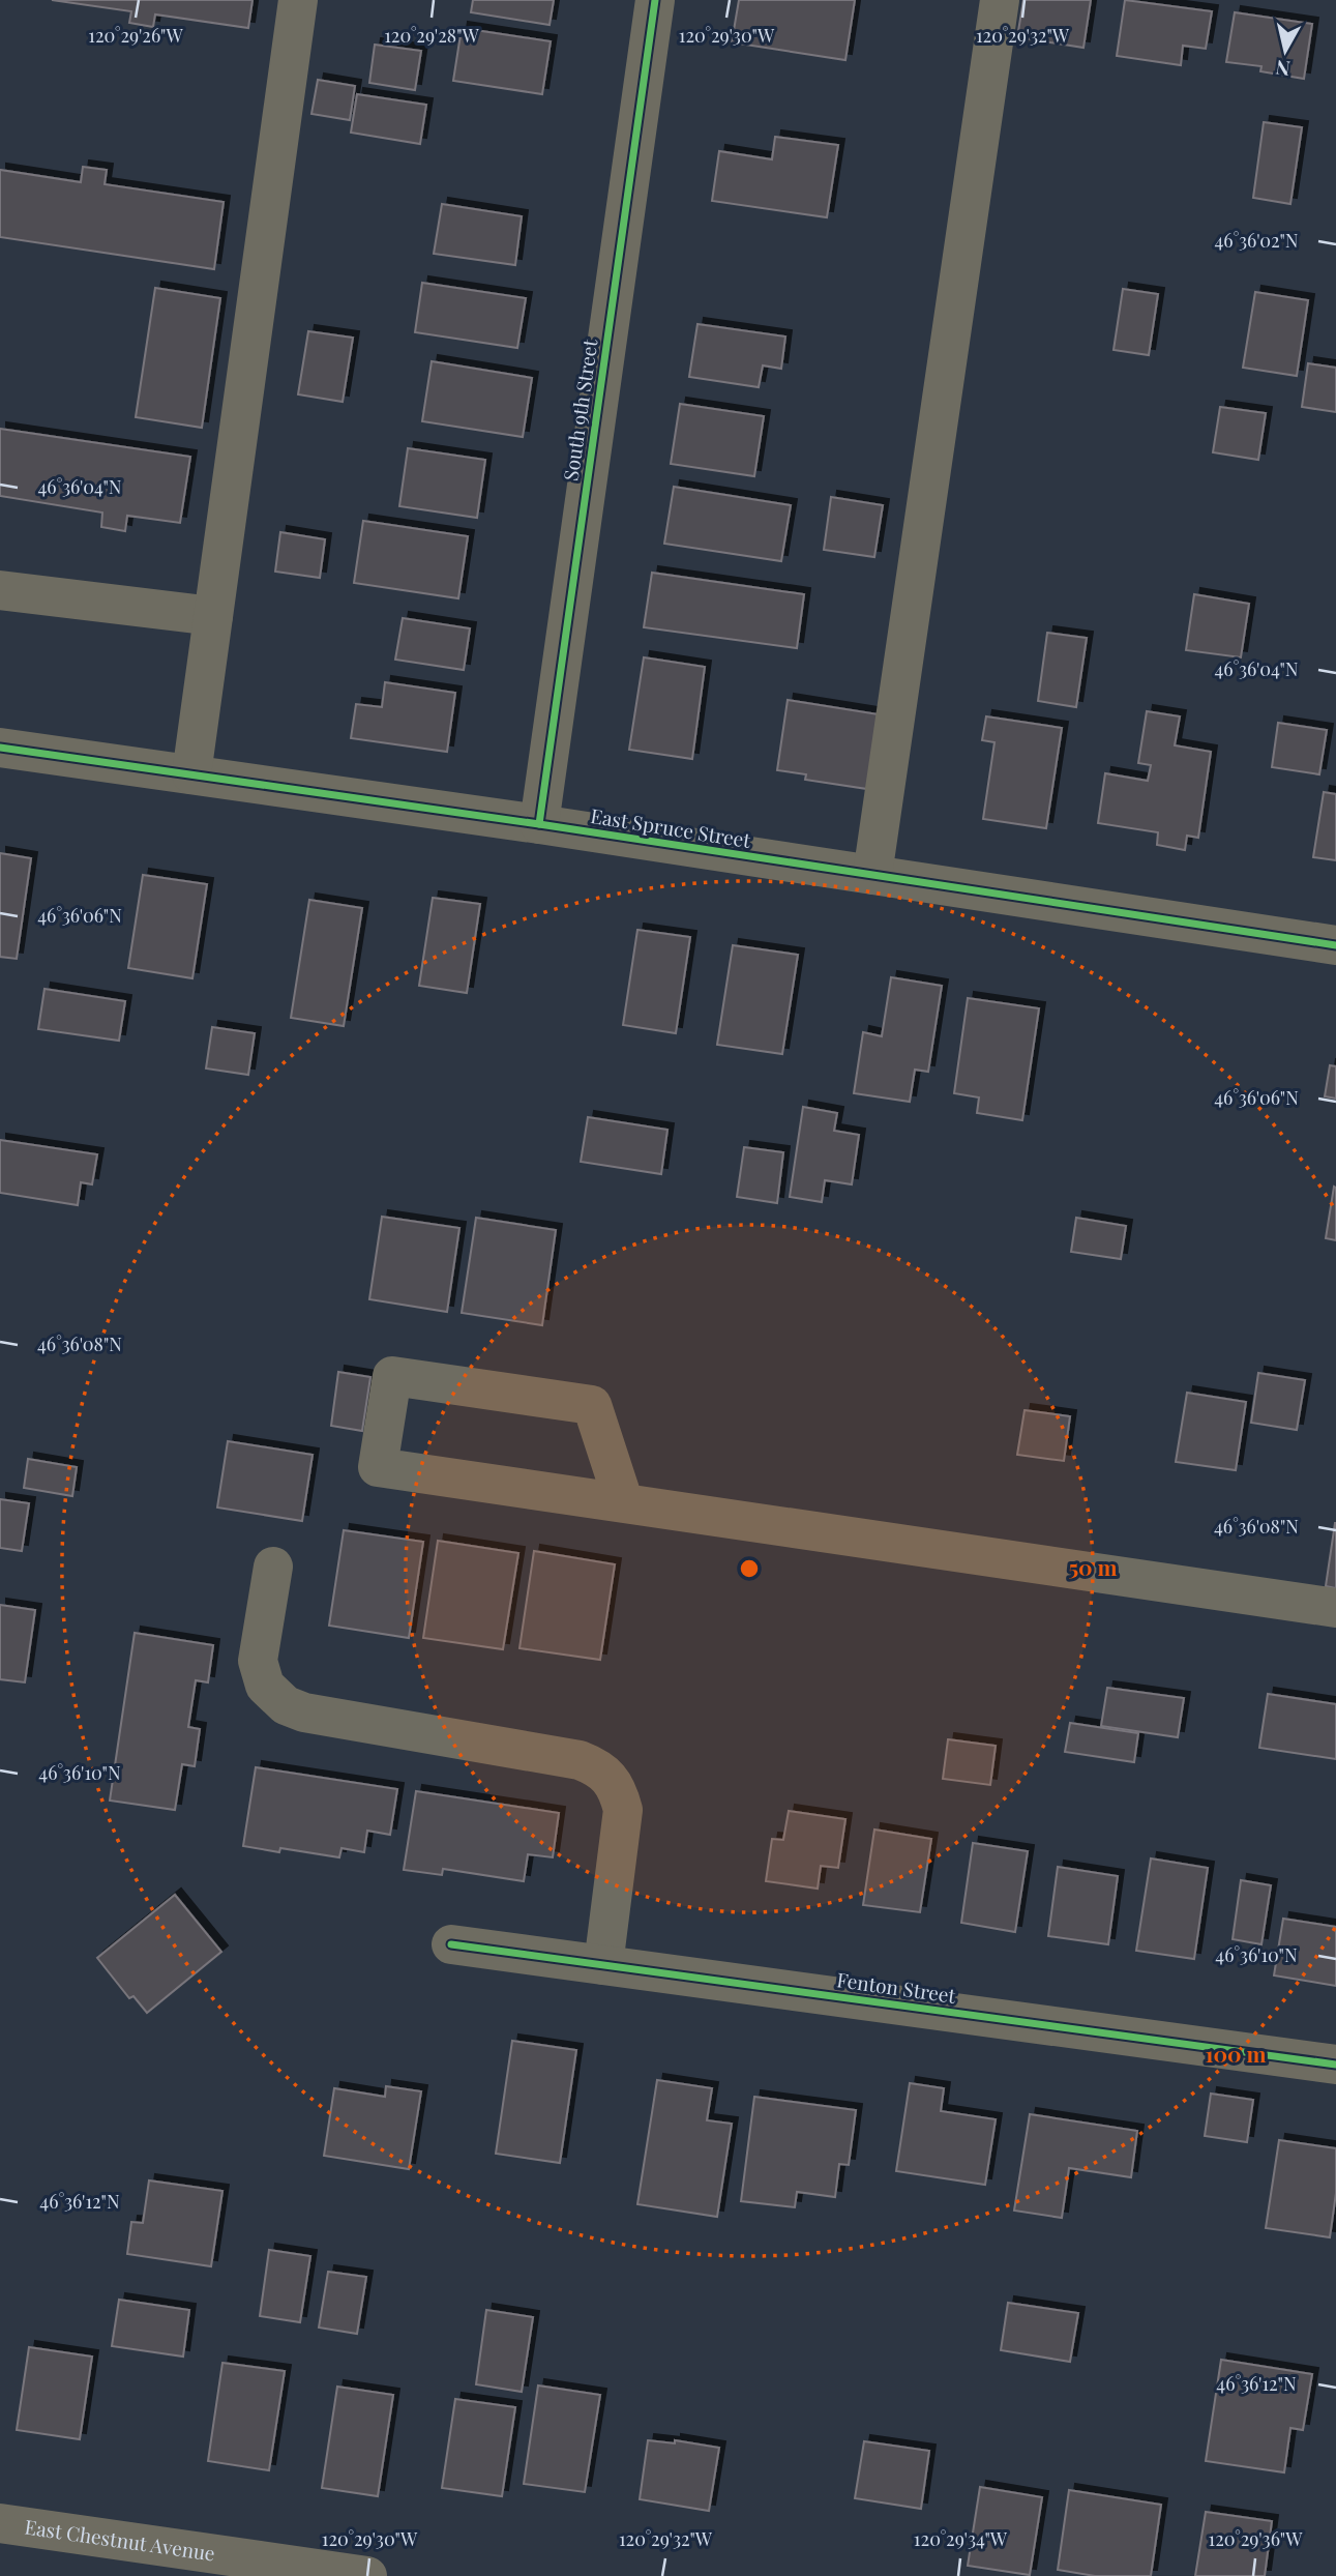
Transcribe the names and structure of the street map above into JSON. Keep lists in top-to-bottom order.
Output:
{
  "streets": {
    "street": [
      "South 9th Street",
      "East Spruce Street",
      "Fenton Street",
      "East Chestnut Avenue"
    ]
  },
  "crossings": [
    ["South 9th Street", "East Spruce Street"]
  ],
  "north": "bottom",
  "coordinates": [
    "120°29'26\"W",
    "120°29'28\"W",
    "120°29'30\"W",
    "120°29'32\"W",
    "46°36'02\"N",
    "46°36'04\"N",
    "46°36'06\"N",
    "46°36'08\"N",
    "46°36'10\"N",
    "46°36'12\"N",
    "120°29'34\"W",
    "120°29'36\"W"
  ],
  "rings": ["50 m", "100 m"]
}
